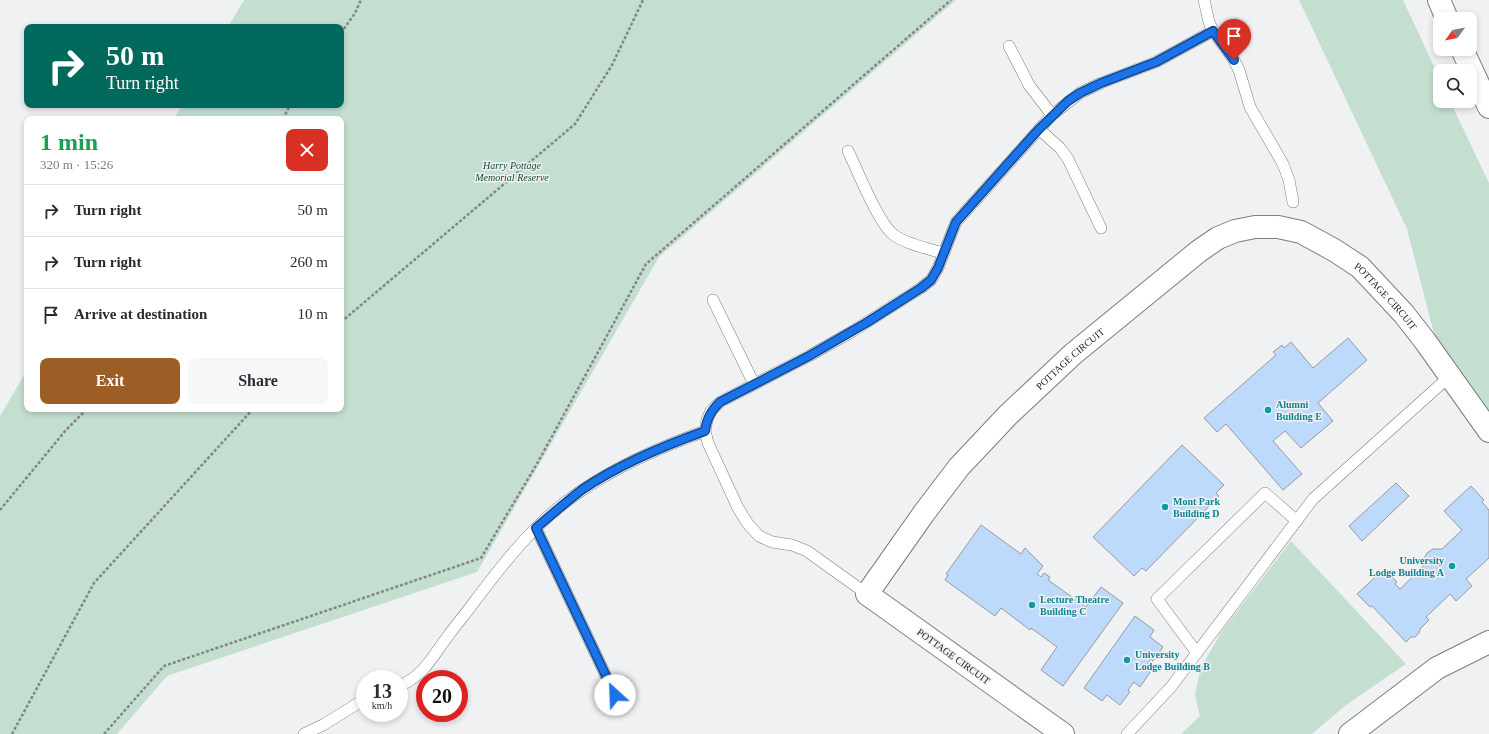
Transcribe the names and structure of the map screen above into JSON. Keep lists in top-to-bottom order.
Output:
{
  "streets": {
    "street": ["POTTAGE CIRCUIT"]
  },
  "parks": ["Harry Pottage Memorial Reserve"],
  "places": [
    "Alumni Building E",
    "Mont Park Building D",
    "University Lodge Building A",
    "Lecture Theatre Building C",
    "University Lodge Building B"
  ],
  "north": "bottom left",
  "page": {
    "turn": ["50 m", "Turn right"],
    "heading": ["1 min", "320 m · 15:26"],
    "list": [
      {
        "name": "Turn right",
        "value": "50 m"
      },
      {
        "name": "Turn right",
        "value": "260 m"
      },
      {
        "name": "Arrive at destination",
        "value": "10 m"
      }
    ],
    "buttons": ["Exit", "Share"],
    "speed": "13 km/h",
    "limit": "20"
  }
}
